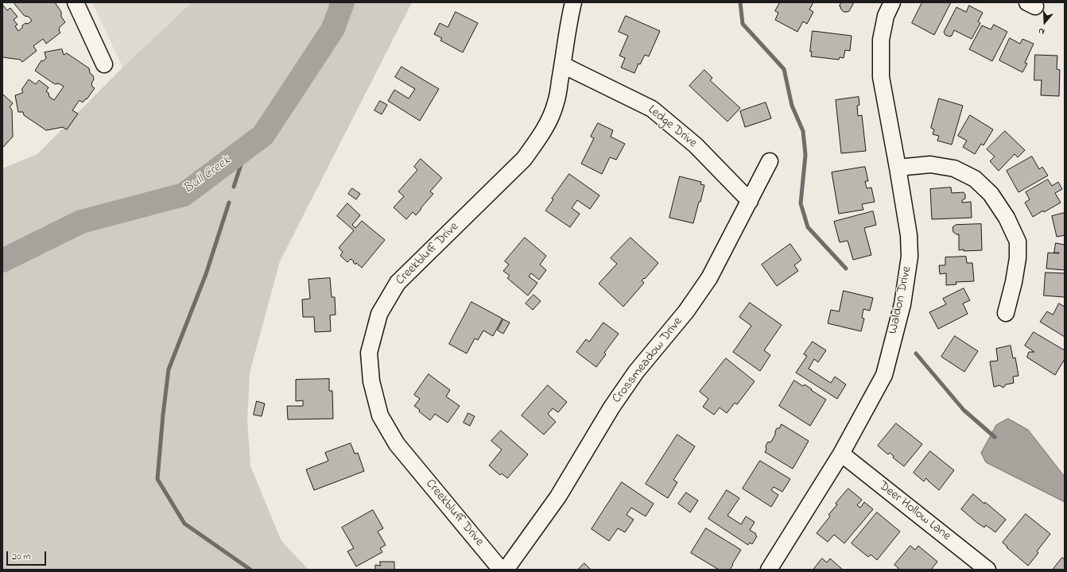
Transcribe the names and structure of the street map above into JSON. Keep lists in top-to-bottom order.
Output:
{
  "streets": {
    "street": [
      "Ledge Drive",
      "Creekbluff Drive",
      "Waldon Drive",
      "Crossmeadow Drive",
      "Deer Hollow Lane"
    ]
  },
  "crossings": [
    ["Ledge Drive", "Creekbluff Drive"],
    ["Ledge Drive", "Crossmeadow Drive"],
    ["Waldon Drive", "Deer Hollow Lane"]
  ],
  "water": ["Bull Creek"],
  "scale_bar": "20 m",
  "north": "bottom"
}
